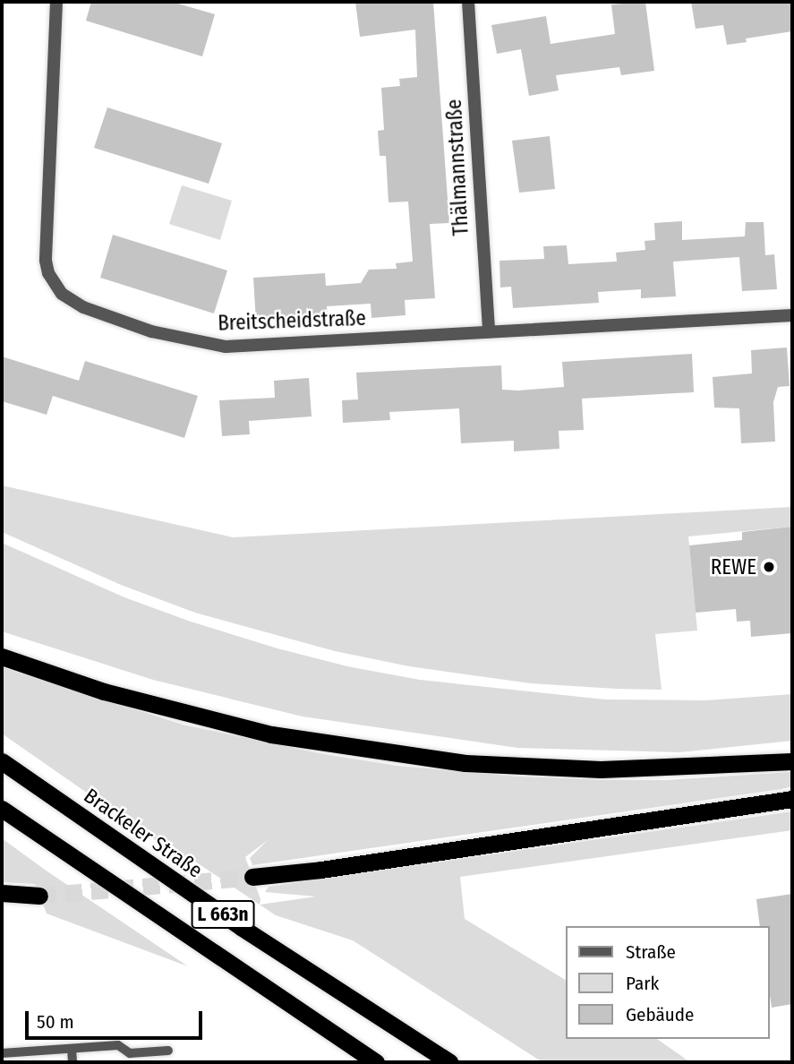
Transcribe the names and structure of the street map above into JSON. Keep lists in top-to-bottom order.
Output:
{
  "streets": {
    "highway": ["Brackeler Straße", "L 663n"],
    "street": ["Thälmannstraße", "Breitscheidstraße"]
  },
  "crossings": [
    ["Thälmannstraße", "Breitscheidstraße"]
  ],
  "places": ["REWE"],
  "legend": ["Straße", "Park", "Gebäude"],
  "scale_bar": "50 m"
}
